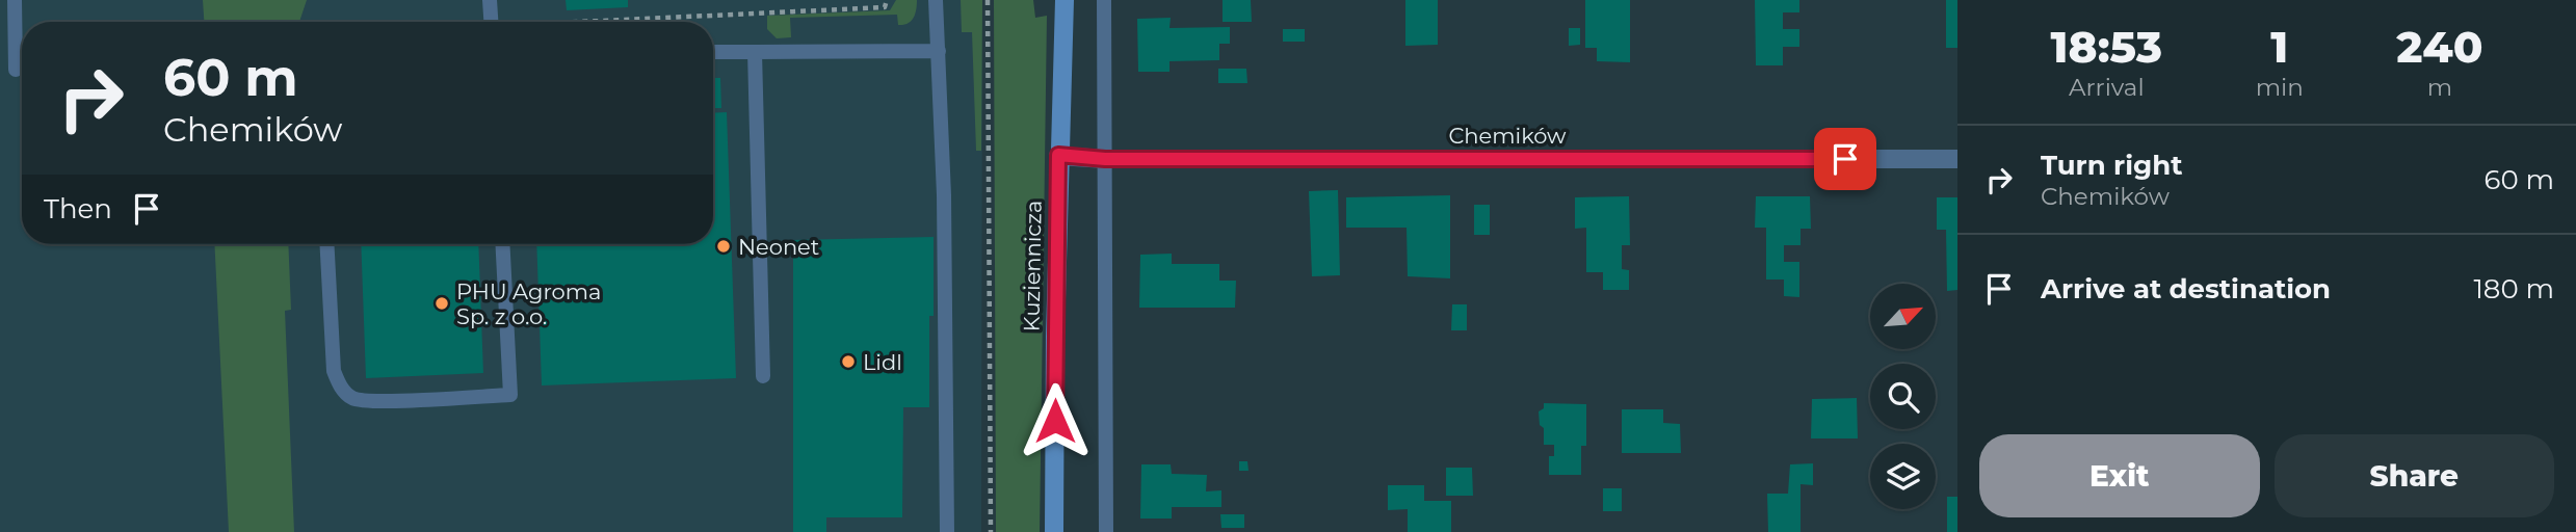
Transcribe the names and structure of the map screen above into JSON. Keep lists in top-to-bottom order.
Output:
{
  "streets": {
    "main road": ["Kuziennicza"],
    "street": ["Chemików"]
  },
  "crossings": [
    ["Chemików", "Kuziennicza"]
  ],
  "places": ["Neonet", "PHU Agroma Sp. z o.o.", "Lidl"],
  "north": "top right",
  "page": {
    "eta": [
      "18:53",
      "Arrival",
      "1",
      "min",
      "240",
      "m"
    ],
    "turn": ["60 m", "Chemików"],
    "list": [
      {
        "name": "Turn right",
        "note": "Chemików",
        "value": "60 m"
      },
      {
        "name": "Arrive at destination",
        "value": "180 m"
      }
    ],
    "then": "Then",
    "buttons": ["Exit", "Share"]
  }
}
